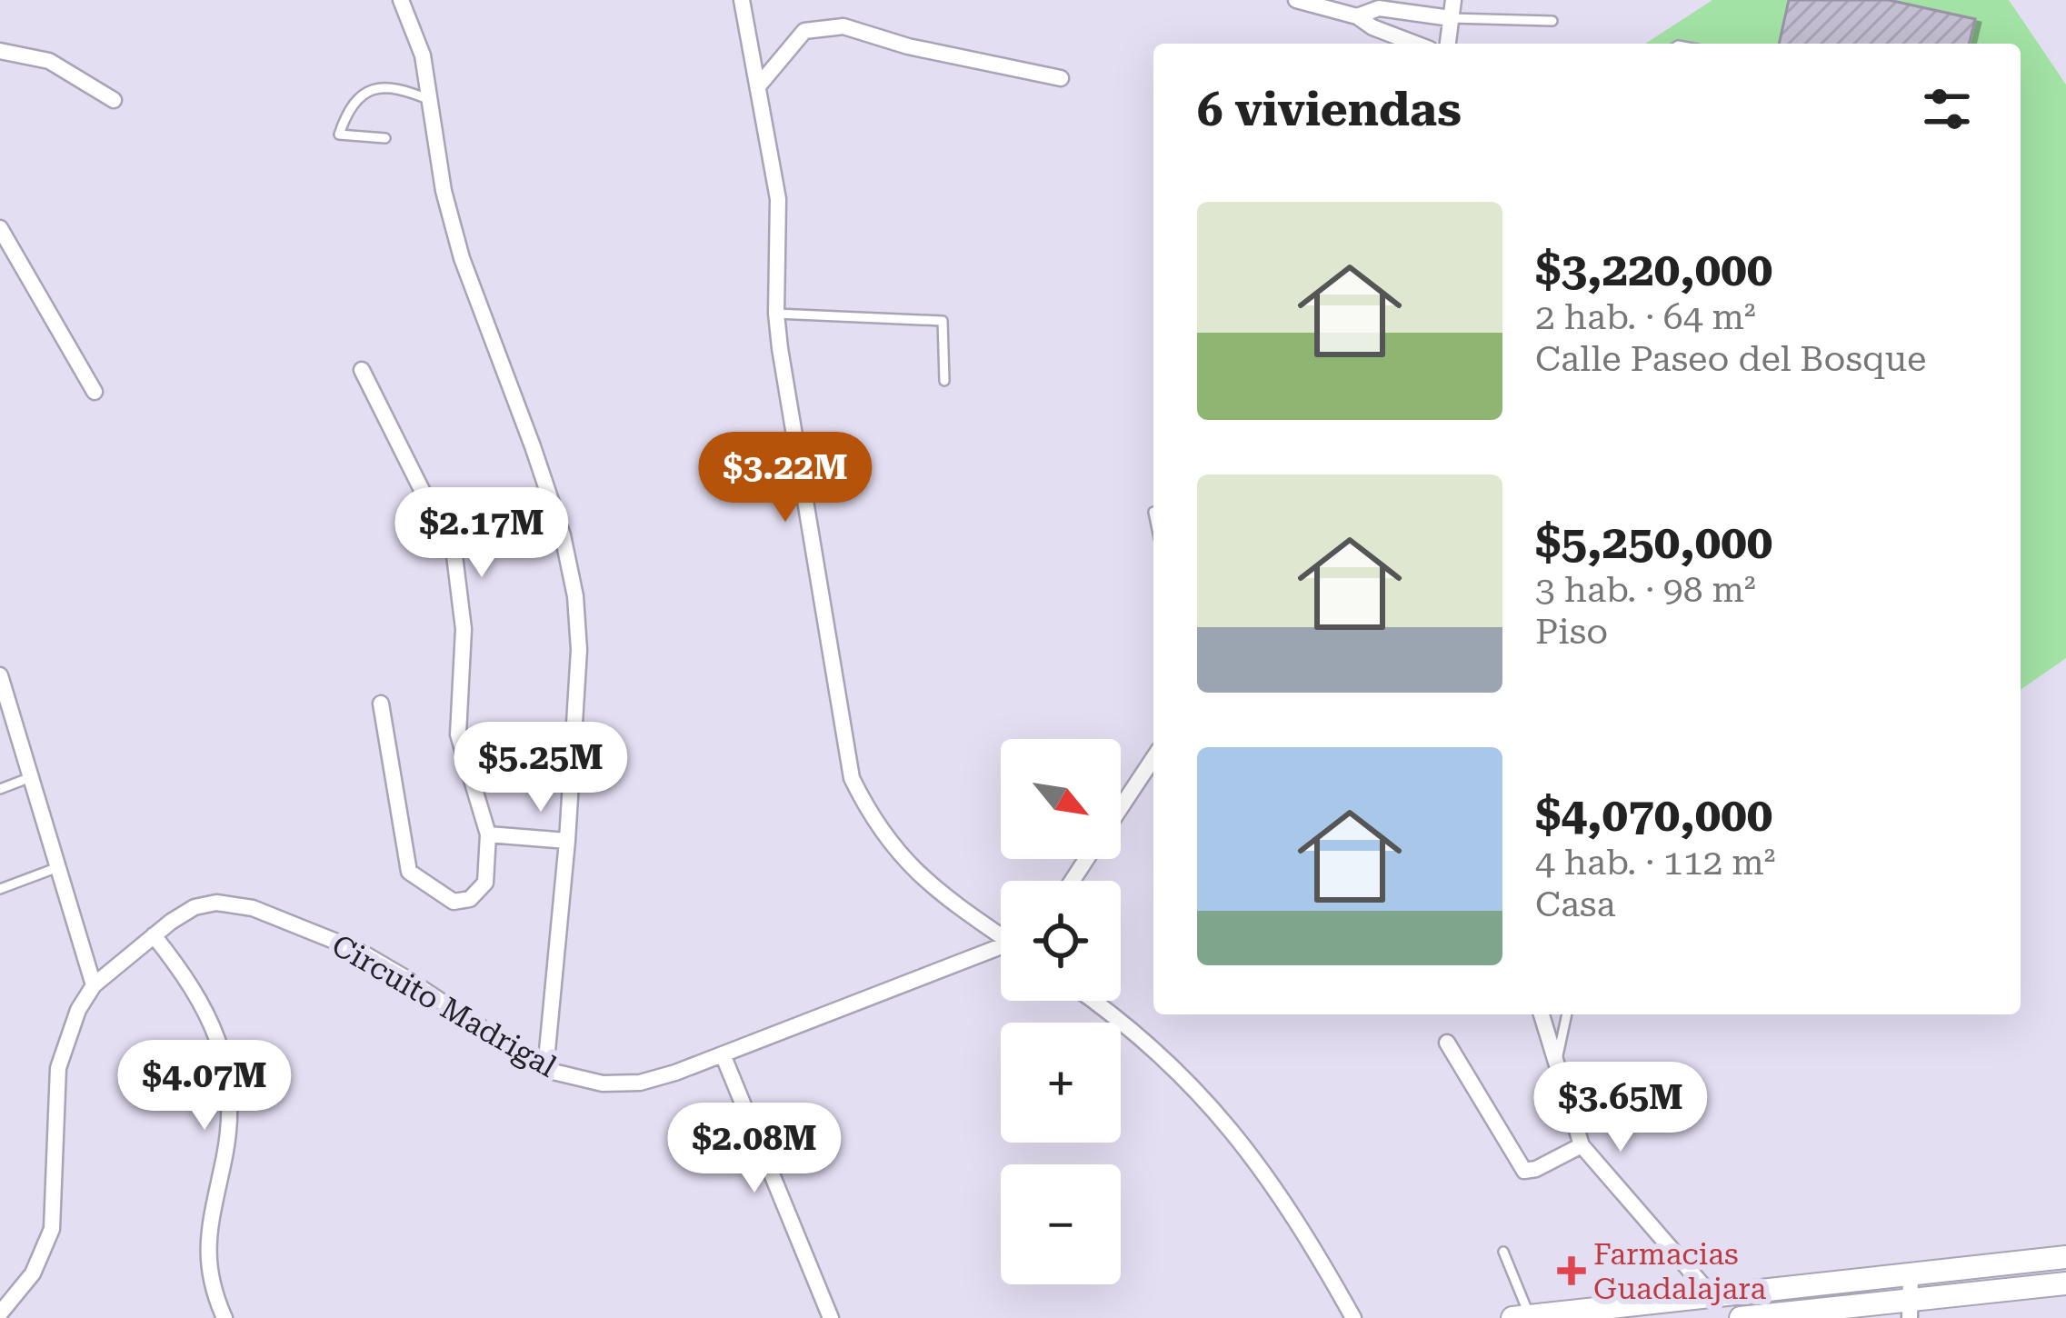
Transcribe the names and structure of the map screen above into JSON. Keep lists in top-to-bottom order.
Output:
{
  "streets": {
    "street": ["Circuito Madrigal"]
  },
  "places": {
    "health": ["Farmacias Guadalajara"]
  },
  "north": "bottom right",
  "page": {
    "heading": "6 viviendas",
    "list": [
      {
        "name": "$3,220,000",
        "note": "2 hab. · 64 m² · Calle Paseo del Bosque"
      },
      {
        "name": "$5,250,000",
        "note": "3 hab. · 98 m² · Piso"
      },
      {
        "name": "$4,070,000",
        "note": "4 hab. · 112 m² · Casa"
      }
    ],
    "price": [
      "$3.22M",
      "$2.17M",
      "$5.25M",
      "$4.07M",
      "$3.65M",
      "$2.08M"
    ],
    "map_buttons": ["+", "−"]
  }
}
